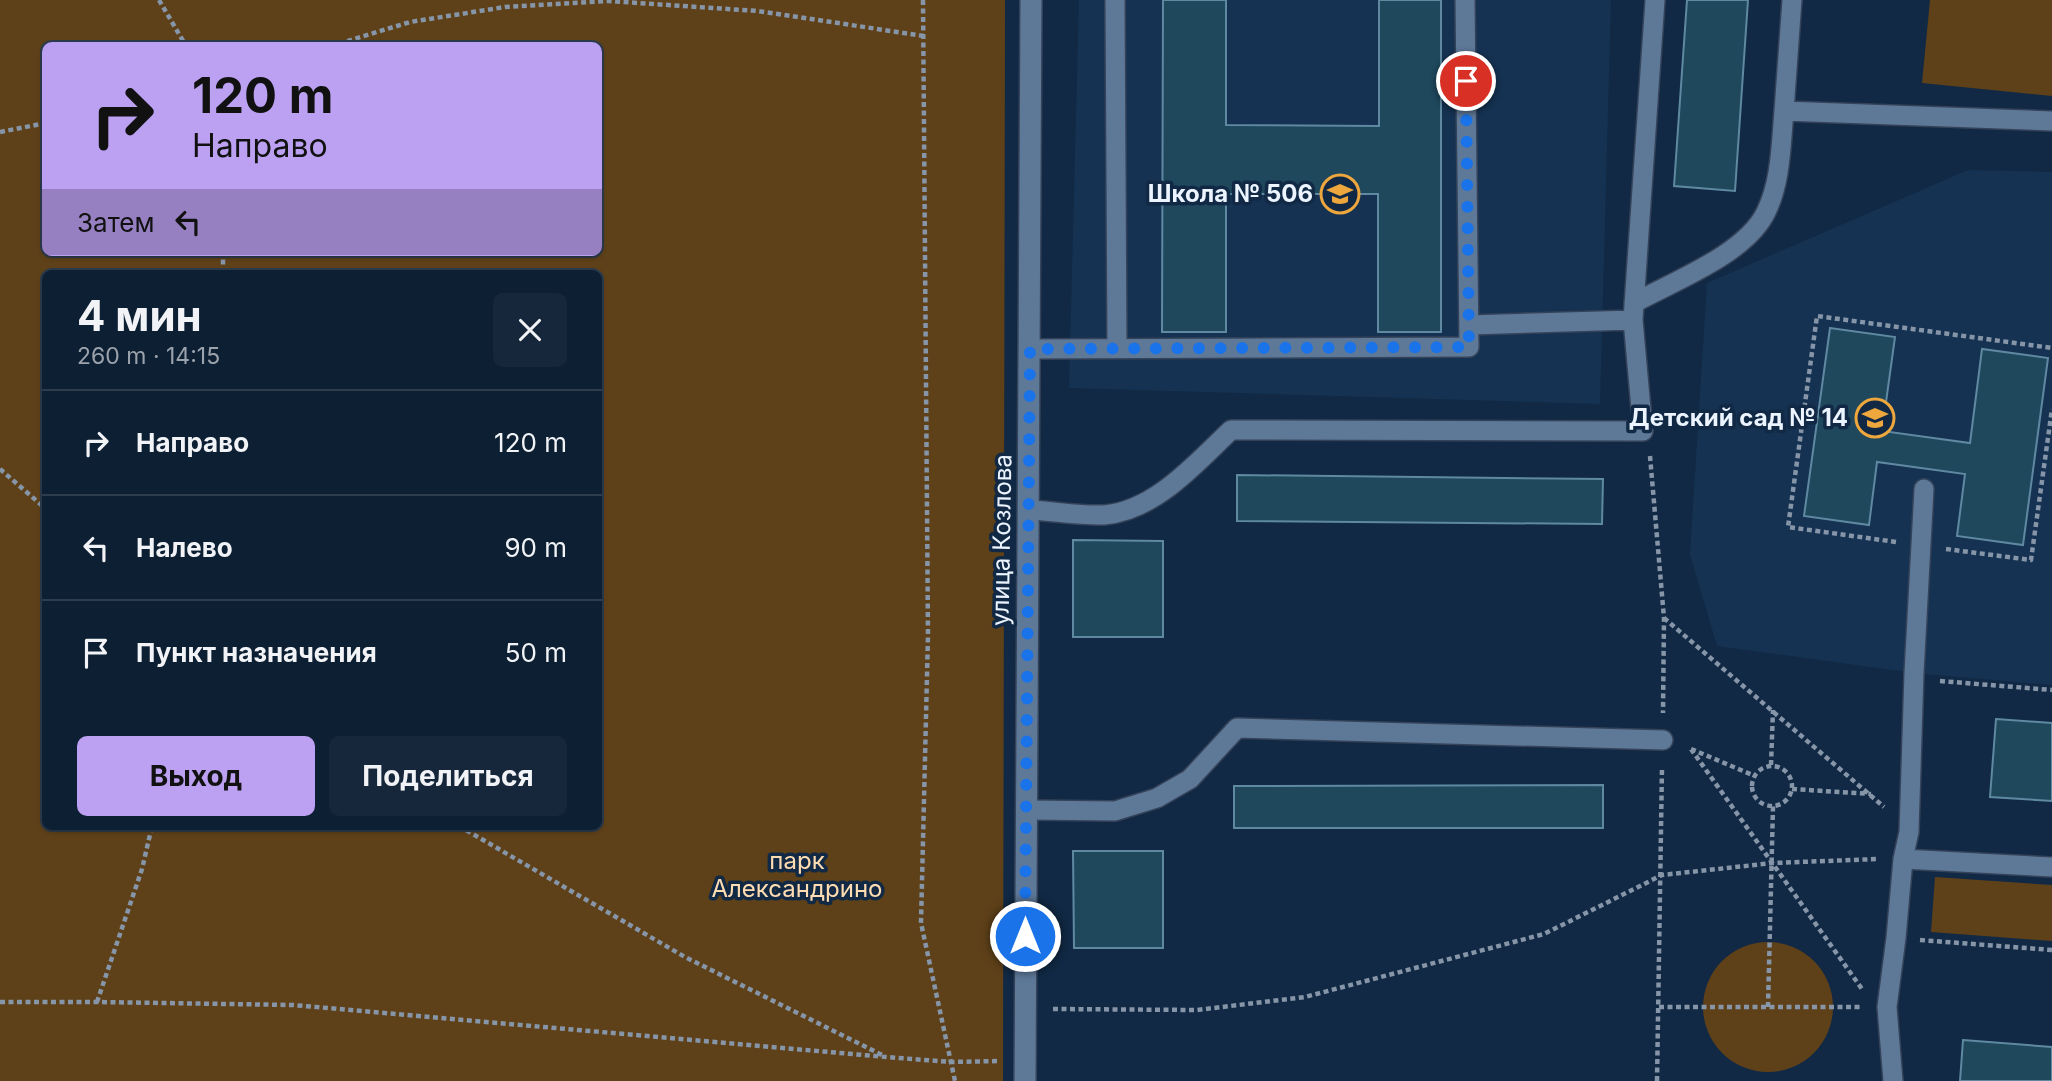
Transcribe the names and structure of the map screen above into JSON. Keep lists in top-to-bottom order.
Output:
{
  "streets": {
    "street": ["улица Козлова"]
  },
  "parks": ["парк Александрино"],
  "places": {
    "school or university": ["Школа № 506", "Детский сад № 14"]
  },
  "page": {
    "turn": ["120 m", "Направо"],
    "then": "Затем",
    "heading": ["4 мин", "260 m · 14:15"],
    "list": [
      {
        "name": "Направо",
        "value": "120 m"
      },
      {
        "name": "Налево",
        "value": "90 m"
      },
      {
        "name": "Пункт назначения",
        "value": "50 m"
      }
    ],
    "buttons": ["Выход", "Поделиться"]
  }
}
